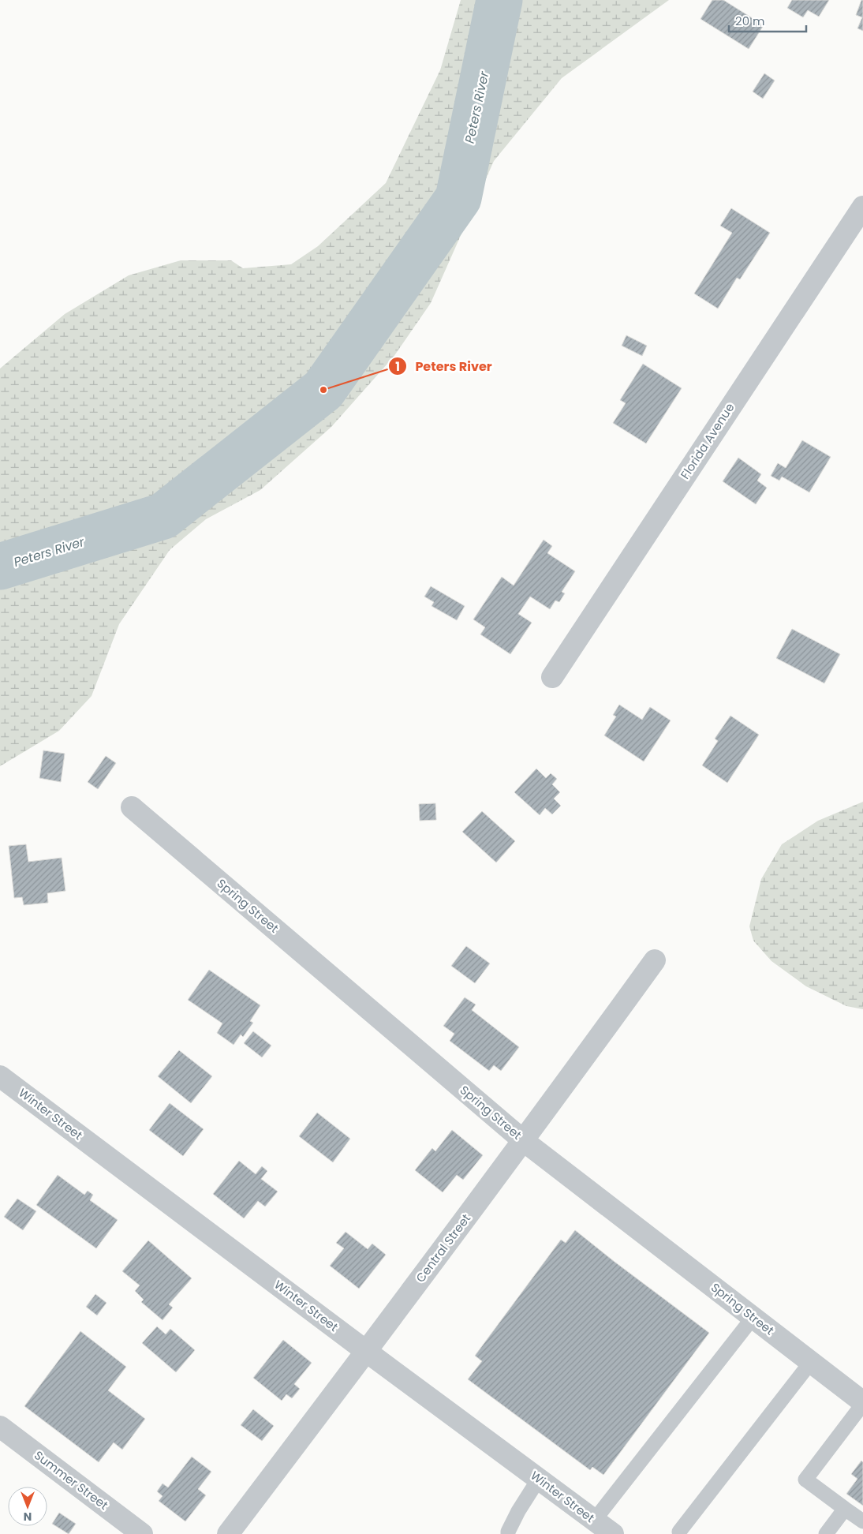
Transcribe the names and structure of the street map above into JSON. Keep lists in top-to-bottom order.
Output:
{
  "streets": {
    "street": [
      "Florida Avenue",
      "Spring Street",
      "Winter Street",
      "Central Street",
      "Summer Street"
    ]
  },
  "crossings": [
    ["Spring Street", "Central Street"],
    ["Winter Street", "Central Street"]
  ],
  "water": ["Peters River"],
  "places": ["Peters River"],
  "scale_bar": "20 m",
  "north": "bottom"
}
